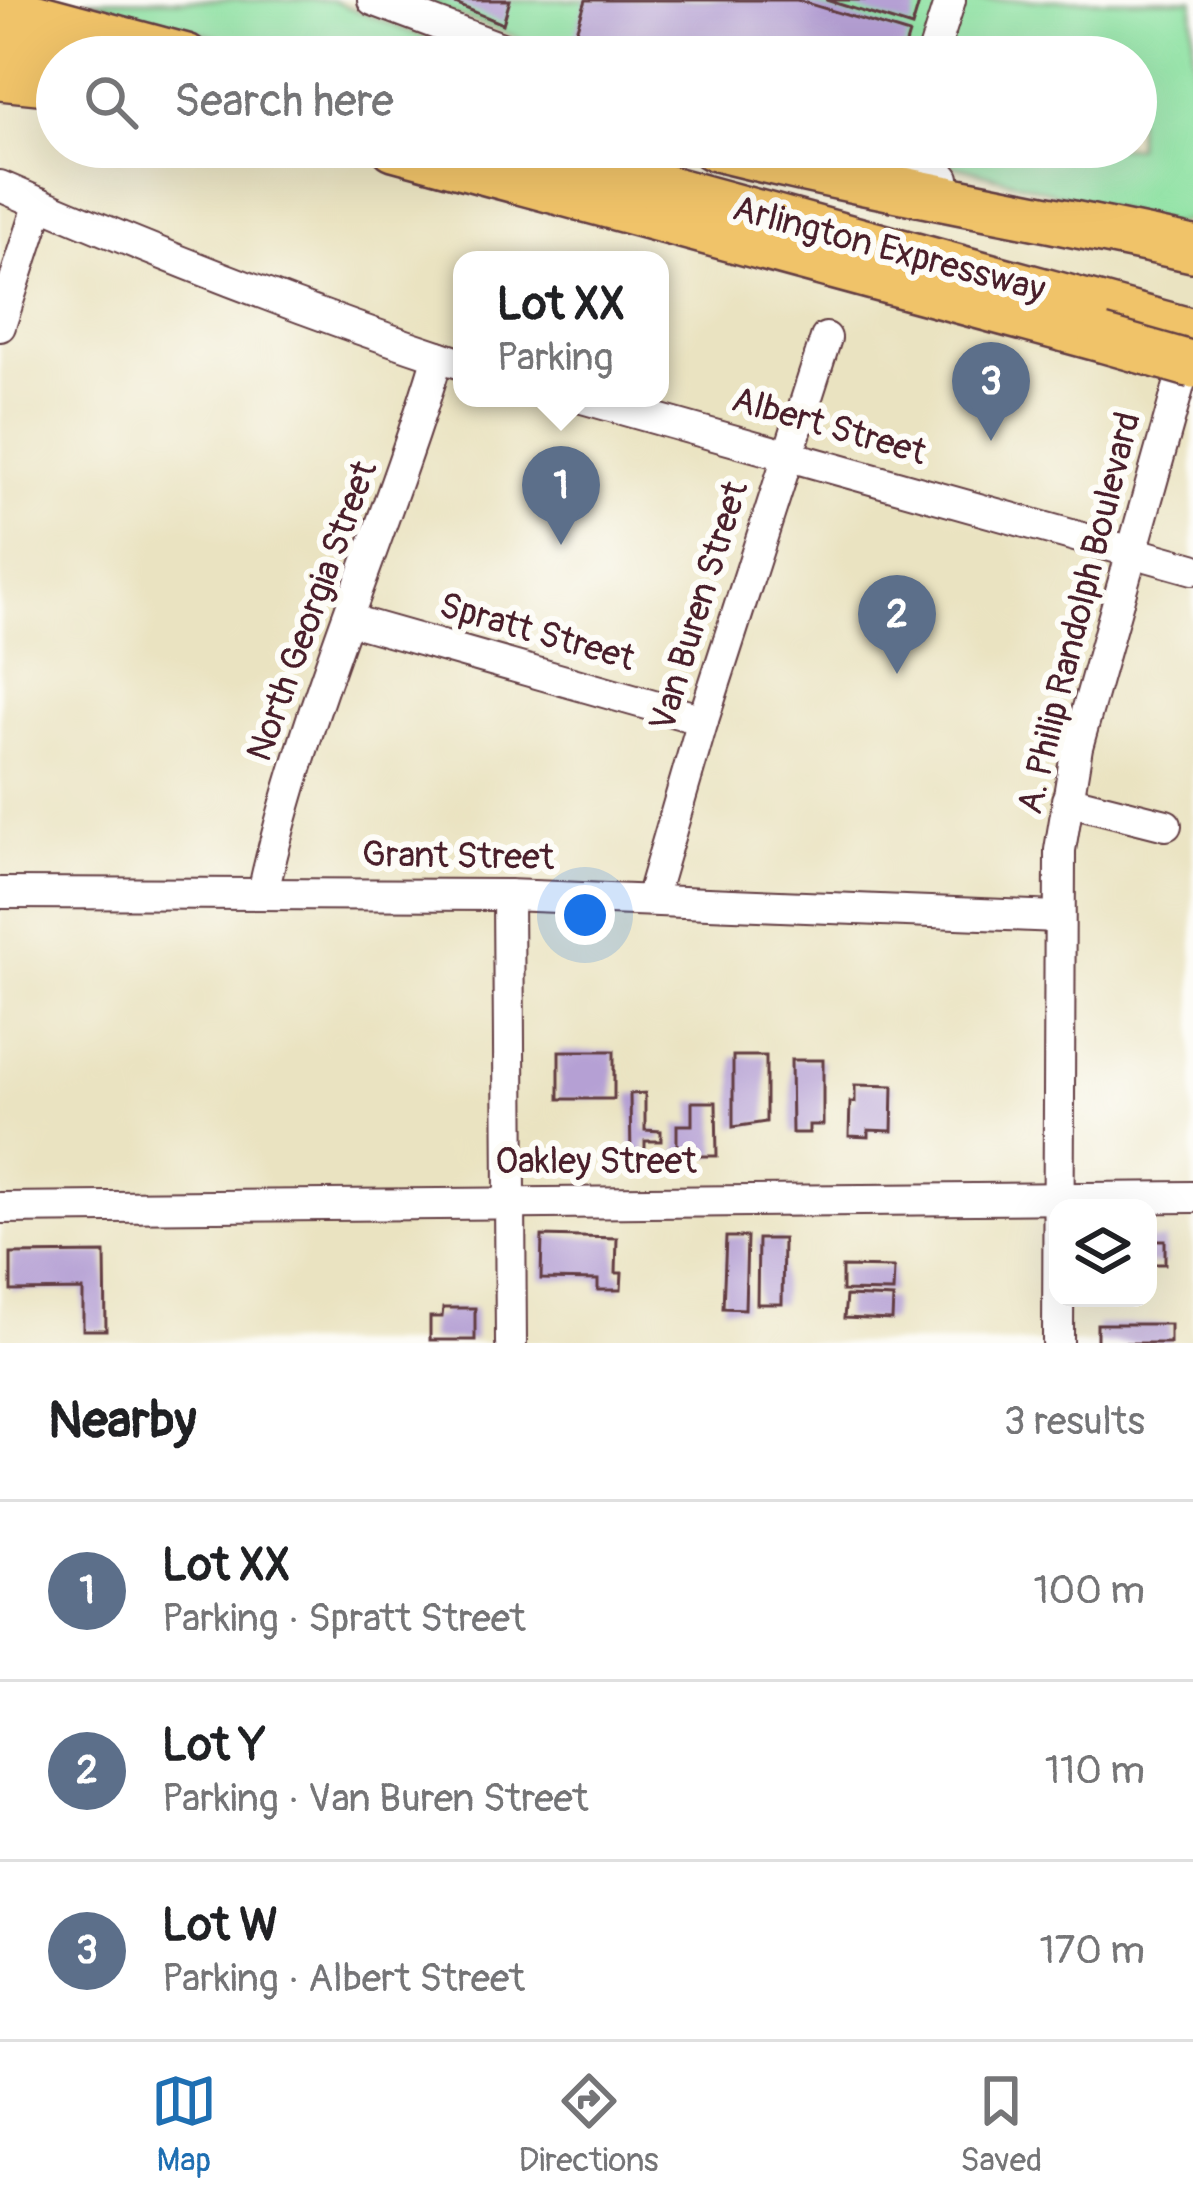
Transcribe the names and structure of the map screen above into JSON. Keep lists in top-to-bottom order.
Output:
{
  "streets": {
    "highway": ["Arlington Expressway"],
    "street": [
      "Albert Street",
      "Van Buren Street",
      "North Georgia Street",
      "A. Philip Randolph Boulevard",
      "Spratt Street",
      "Grant Street",
      "Oakley Street"
    ]
  },
  "crossings": [
    ["Arlington Expressway", "A. Philip Randolph Boulevard"],
    ["Albert Street", "Van Buren Street"],
    ["Albert Street", "A. Philip Randolph Boulevard"],
    ["Van Buren Street", "Spratt Street"],
    ["Van Buren Street", "Grant Street"],
    ["North Georgia Street", "Spratt Street"],
    ["North Georgia Street", "Grant Street"],
    ["A. Philip Randolph Boulevard", "Grant Street"],
    ["A. Philip Randolph Boulevard", "Oakley Street"]
  ],
  "page": {
    "search": "Search here",
    "popup": ["Lot XX", "Parking"],
    "pins": ["3", "1", "2"],
    "heading": ["Nearby", "3 results"],
    "list": [
      {
        "mark": "1",
        "name": "Lot XX",
        "note": "Parking · Spratt Street",
        "value": "100 m"
      },
      {
        "mark": "2",
        "name": "Lot Y",
        "note": "Parking · Van Buren Street",
        "value": "110 m"
      },
      {
        "mark": "3",
        "name": "Lot W",
        "note": "Parking · Albert Street",
        "value": "170 m"
      }
    ],
    "nav": ["Map", "Directions", "Saved"]
  }
}
